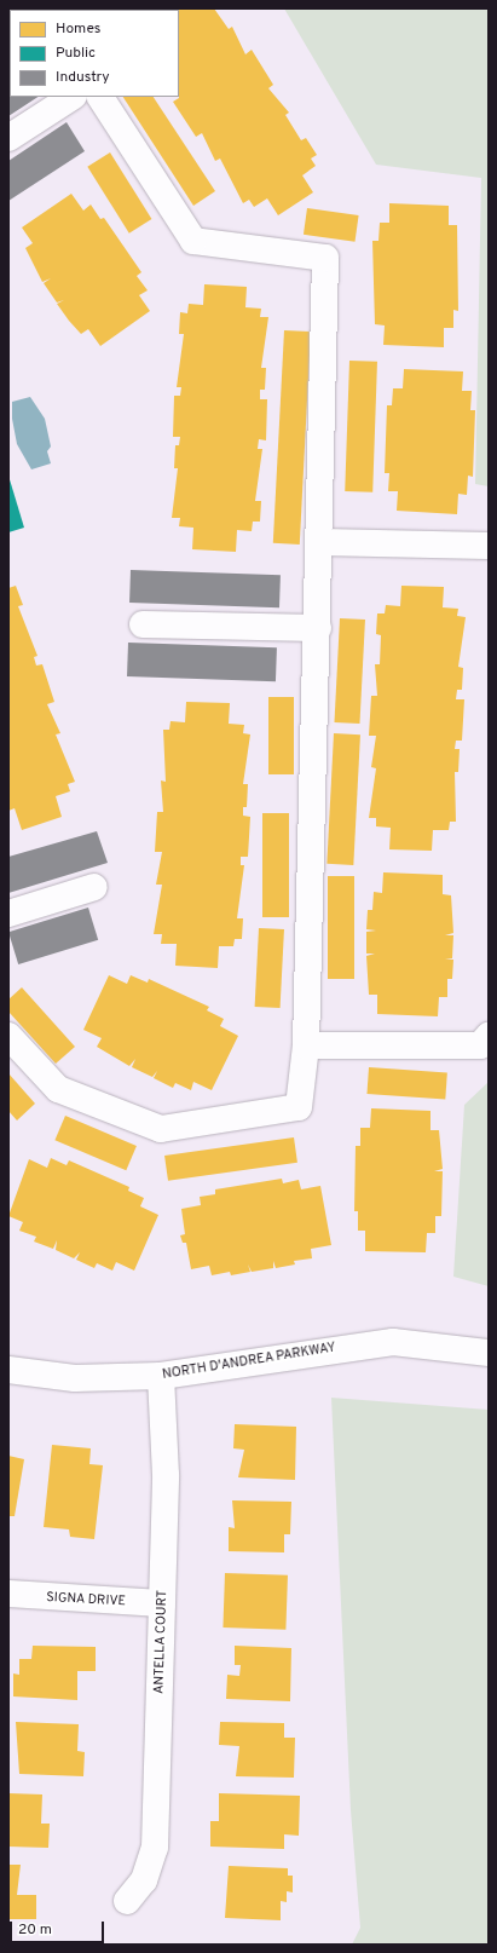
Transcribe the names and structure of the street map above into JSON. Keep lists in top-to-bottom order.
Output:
{
  "streets": {
    "street": ["NORTH D'ANDREA PARKWAY", "SIGNA DRIVE", "ANTELLA COURT"]
  },
  "crossings": [
    ["NORTH D'ANDREA PARKWAY", "ANTELLA COURT"],
    ["SIGNA DRIVE", "ANTELLA COURT"]
  ],
  "legend": ["Homes", "Public", "Industry"],
  "scale_bar": "20 m"
}
